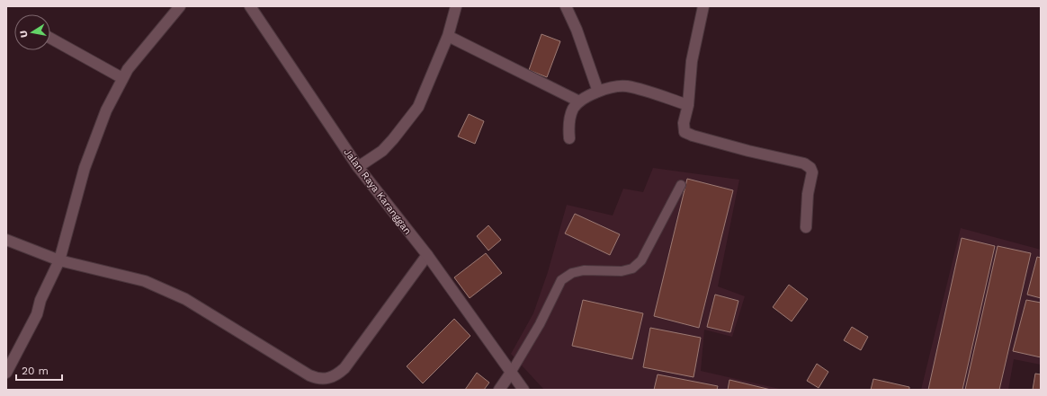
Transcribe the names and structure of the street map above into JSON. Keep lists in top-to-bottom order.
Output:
{
  "streets": {
    "street": ["Jalan Raya Karanggan"]
  },
  "scale_bar": "20 m",
  "north": "left"
}
